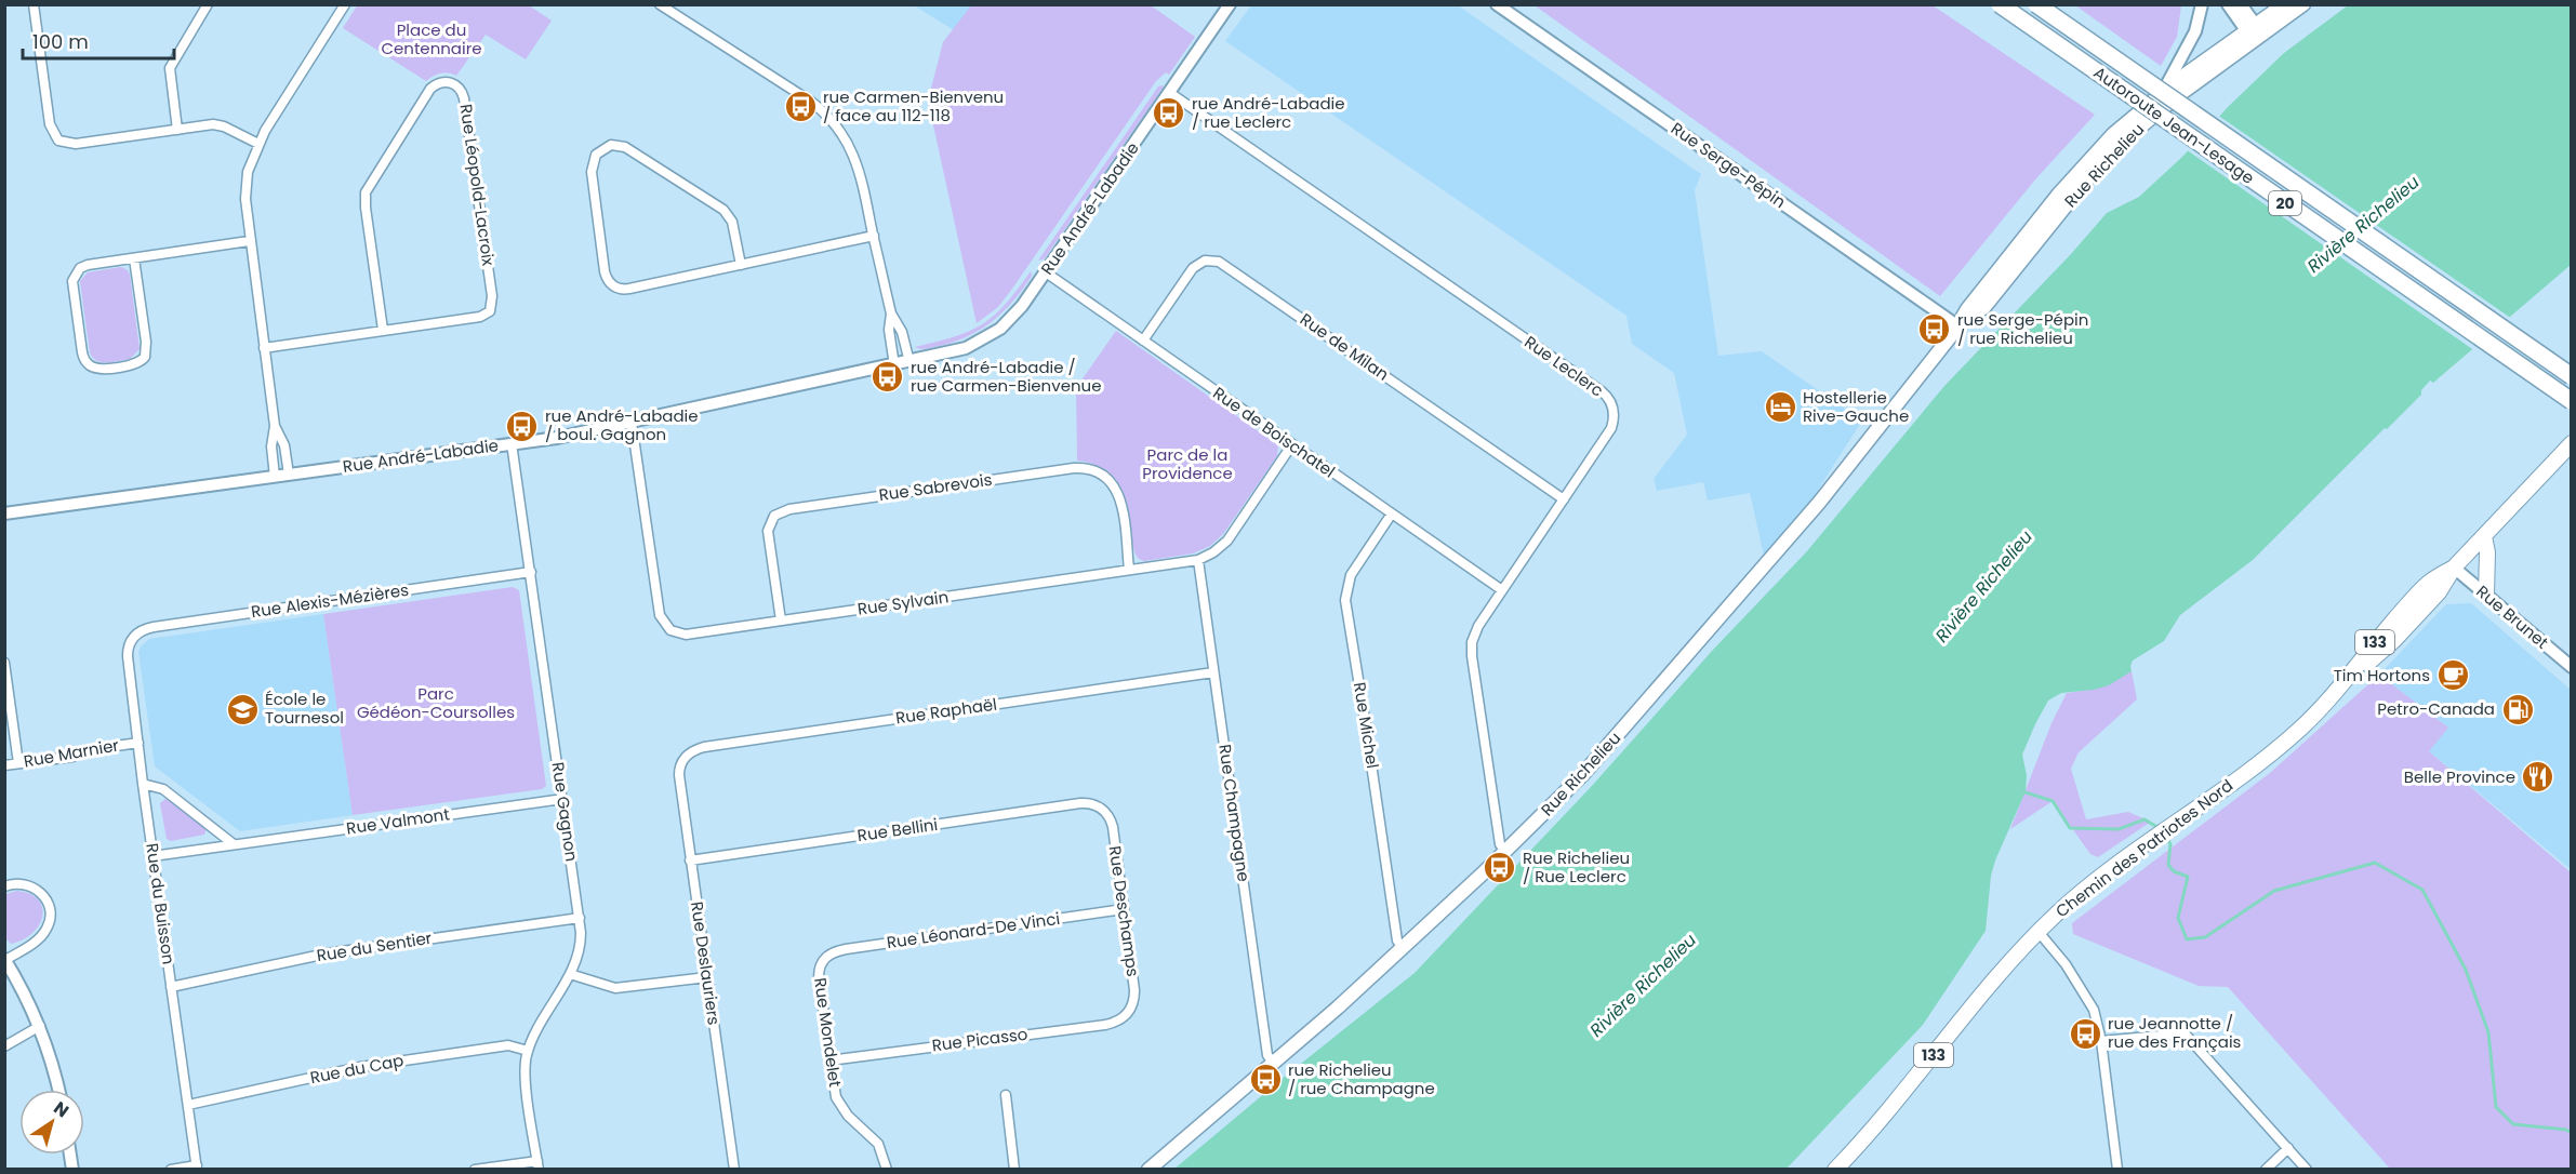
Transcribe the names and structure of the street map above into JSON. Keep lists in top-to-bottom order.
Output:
{
  "streets": {
    "highway": ["Autoroute Jean-Lesage", "20"],
    "main road": ["Rue Richelieu", "133", "Chemin des Patriotes Nord"],
    "street": [
      "Rue Serge-Pépin",
      "Rue Léopold-Lacroix",
      "Rue André-Labadie",
      "Rue de Milan",
      "Rue Leclerc",
      "Rue de Boischatel",
      "Rue Sabrevois",
      "Rue Alexis-Mézières",
      "Rue Sylvain",
      "Rue Brunet",
      "Rue Raphaël",
      "Rue Michel",
      "Rue Marnier",
      "Rue Gagnon",
      "Rue Champagne",
      "Rue Valmont",
      "Rue Bellini",
      "Rue du Buisson",
      "Rue Deschamps",
      "Rue Léonard-De Vinci",
      "Rue du Sentier",
      "Rue Deslauriers",
      "Rue Mondelet",
      "Rue Picasso",
      "Rue du Cap"
    ]
  },
  "crossings": [
    ["Rue Serge-Pépin", "Rue Richelieu"],
    ["Rue Richelieu", "Rue Leclerc"],
    ["Rue Richelieu", "Rue Michel"],
    ["Rue Richelieu", "Rue Champagne"],
    ["Rue André-Labadie", "Rue Leclerc"],
    ["Rue André-Labadie", "Rue de Boischatel"],
    ["Rue André-Labadie", "Rue Sylvain"],
    ["Rue André-Labadie", "Rue Gagnon"],
    ["Rue de Milan", "Rue Leclerc"],
    ["Rue de Milan", "Rue de Boischatel"],
    ["Rue Leclerc", "Rue de Boischatel"],
    ["Rue de Boischatel", "Rue Sylvain"],
    ["Rue de Boischatel", "Rue Michel"],
    ["Rue Sabrevois", "Rue Sylvain"],
    ["Rue Alexis-Mézières", "Rue Gagnon"],
    ["Rue Alexis-Mézières", "Rue du Buisson"],
    ["Rue Sylvain", "Rue Champagne"],
    ["Rue Brunet", "Chemin des Patriotes Nord"],
    ["Rue Raphaël", "Rue Champagne"],
    ["Rue Raphaël", "Rue Deslauriers"],
    ["Rue Marnier", "Rue du Buisson"],
    ["Rue Gagnon", "Rue Valmont"],
    ["Rue Gagnon", "Rue du Sentier"],
    ["Rue Gagnon", "Rue du Cap"],
    ["Rue Valmont", "Rue du Buisson"],
    ["Rue Bellini", "Rue Deschamps"],
    ["Rue Bellini", "Rue Deslauriers"],
    ["Rue du Buisson", "Rue du Sentier"],
    ["Rue du Buisson", "Rue du Cap"],
    ["Rue Deschamps", "Rue Léonard-De Vinci"],
    ["Rue Deschamps", "Rue Picasso"],
    ["Rue Léonard-De Vinci", "Rue Mondelet"],
    ["Rue Mondelet", "Rue Picasso"]
  ],
  "water": ["Rivière Richelieu"],
  "parks": ["Place du Centennaire", "Parc de la Providence", "Parc Gédéon-Coursolles"],
  "places": {
    "bus stop": [
      "rue Carmen-Bienvenu / face au 112-118",
      "rue André-Labadie / rue Leclerc",
      "rue Serge-Pépin / rue Richelieu",
      "rue André-Labadie / rue Carmen-Bienvenue",
      "rue André-Labadie / boul. Gagnon",
      "Rue Richelieu / Rue Leclerc",
      "rue Jeannotte / rue des Français",
      "rue Richelieu / rue Champagne"
    ],
    "hotel": ["Hostellerie Rive-Gauche"],
    "cafe": ["Tim Hortons"],
    "school or university": ["École le Tournesol"],
    "fuel station": ["Petro-Canada"],
    "restaurant": ["Belle Province"]
  },
  "scale_bar": "100 m",
  "north": "top right"
}
